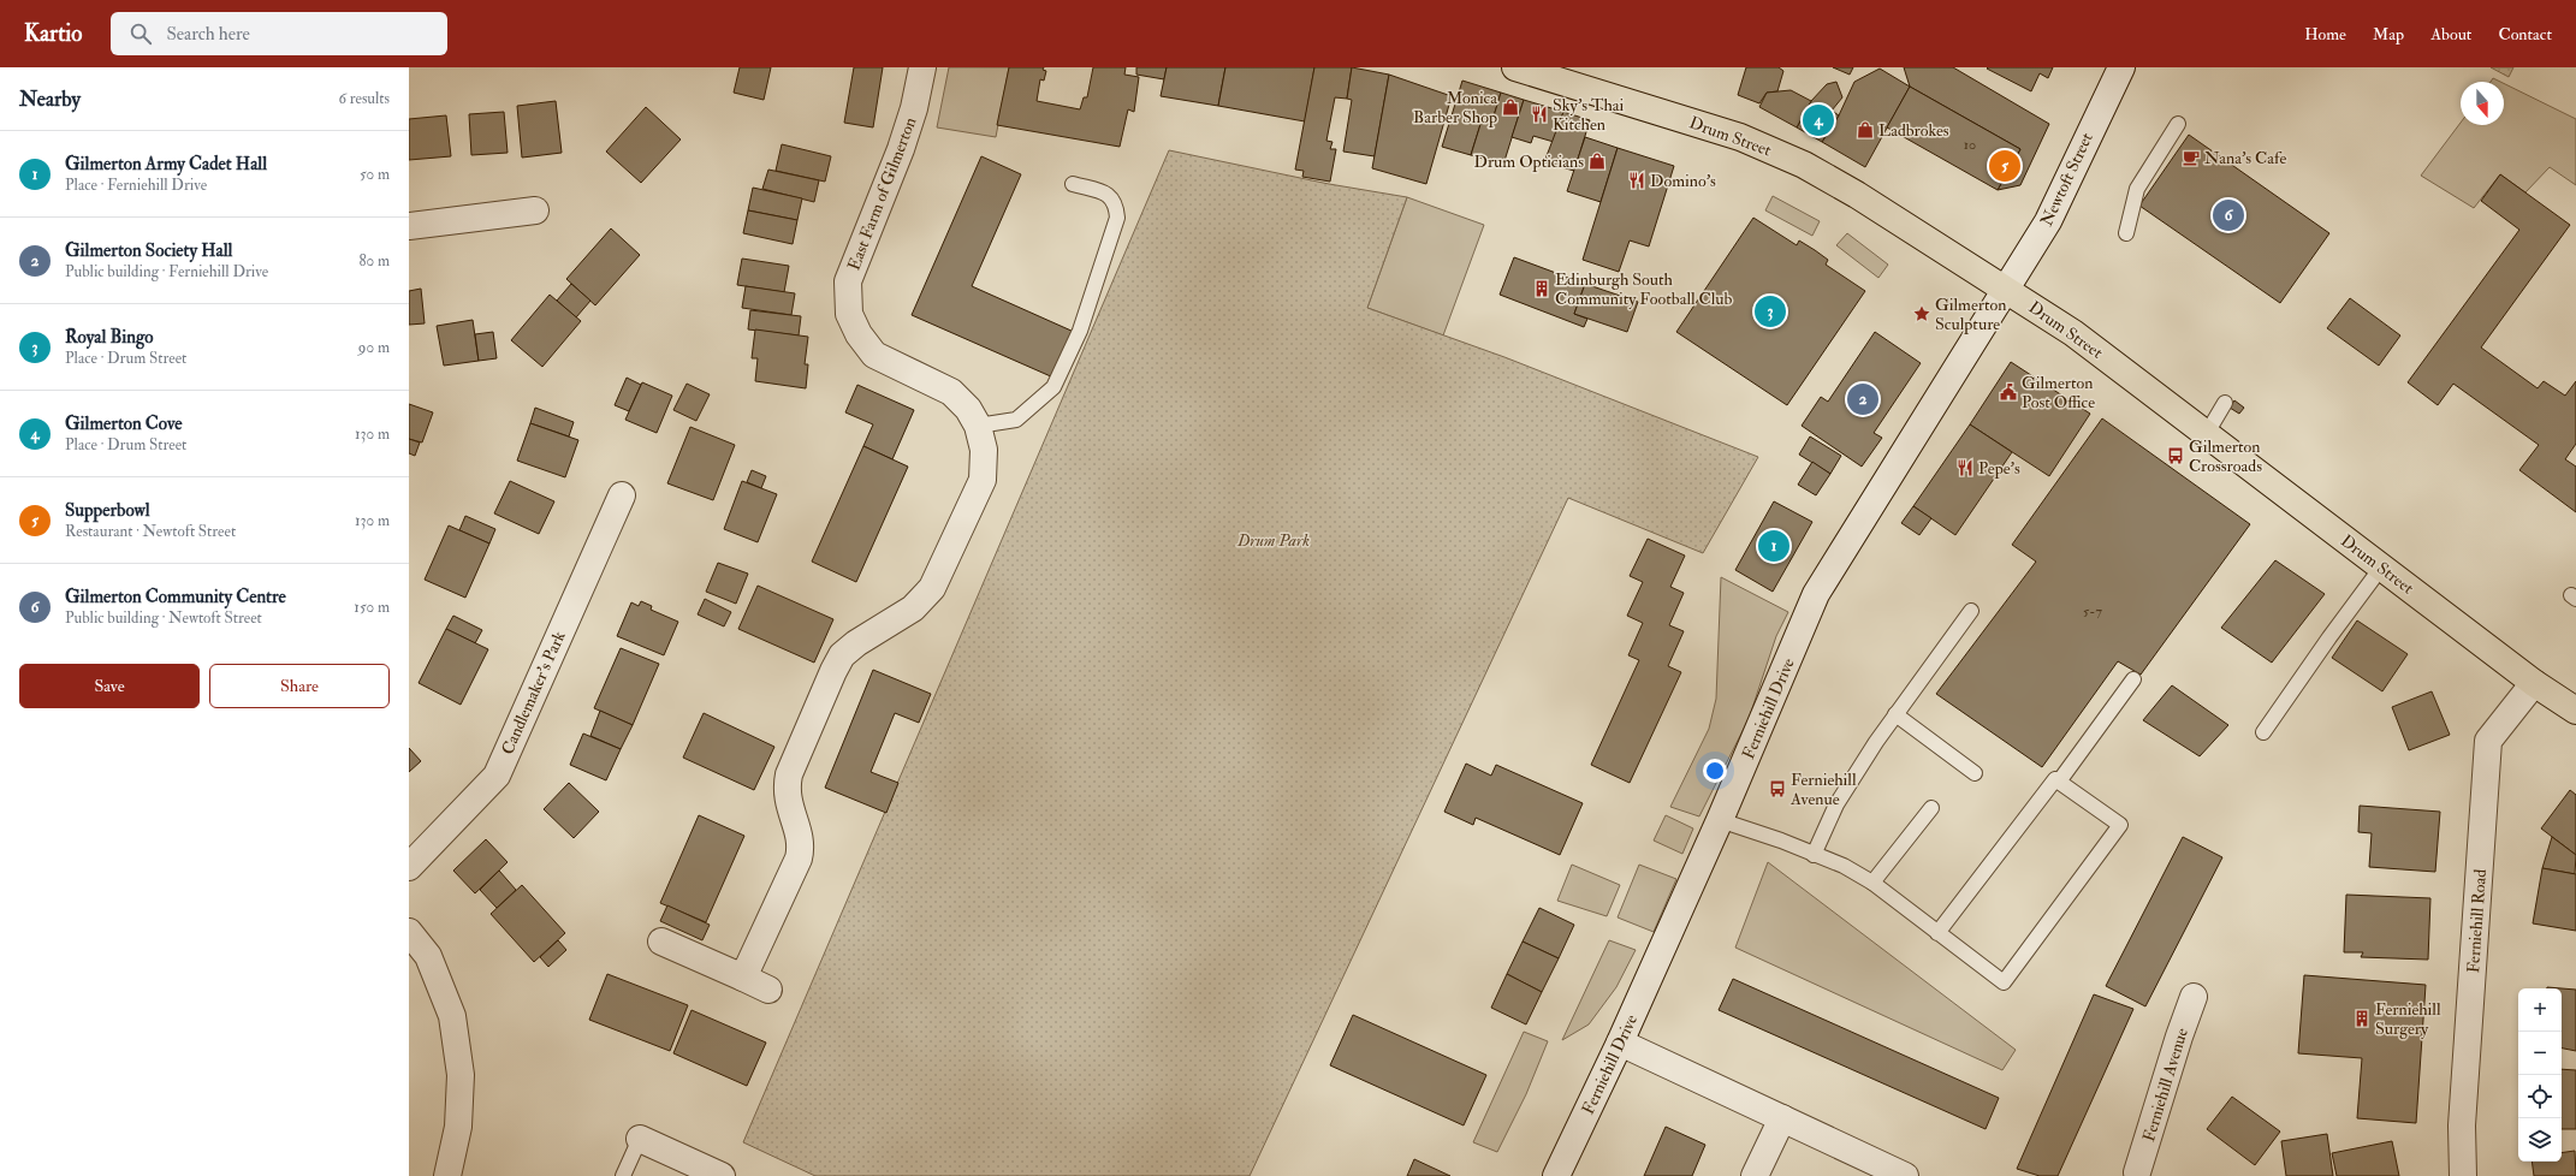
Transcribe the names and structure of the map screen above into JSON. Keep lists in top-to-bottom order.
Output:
{
  "streets": {
    "main road": ["Drum Street"],
    "street": [
      "Newtoft Street",
      "East Farm of Gilmerton",
      "Candlemaker's Park",
      "Ferniehill Drive",
      "Ferniehill Road",
      "Ferniehill Avenue"
    ]
  },
  "crossings": [
    ["Drum Street", "Newtoft Street"],
    ["Drum Street", "Ferniehill Drive"],
    ["Drum Street", "Ferniehill Road"],
    ["Newtoft Street", "Ferniehill Drive"]
  ],
  "parks": ["Drum Park"],
  "places": {
    "shop": ["Monica Barber Shop", "Ladbrokes", "Drum Opticians"],
    "restaurant": ["Sky's Thai Kitchen", "Domino's", "Pepe's"],
    "cafe": ["Nana's Cafe"],
    "building": ["Edinburgh South Community Football Club", "Ferniehill Surgery"],
    "place": ["Gilmerton Sculpture"],
    "public building": ["Gilmerton Post Office"],
    "bus stop": ["Gilmerton Crossroads", "Ferniehill Avenue"]
  },
  "house_numbers": ["10", "5-7"],
  "north": "bottom",
  "page": {
    "header": "Kartio",
    "search": "Search here",
    "nav": [
      "Home",
      "Map",
      "About",
      "Contact"
    ],
    "heading": ["Nearby", "6 results"],
    "pins": [
      "4",
      "5",
      "6",
      "3",
      "2",
      "1"
    ],
    "list": [
      {
        "mark": "1",
        "name": "Gilmerton Army Cadet Hall",
        "note": "Place · Ferniehill Drive",
        "value": "50 m"
      },
      {
        "mark": "2",
        "name": "Gilmerton Society Hall",
        "note": "Public building · Ferniehill Drive",
        "value": "80 m"
      },
      {
        "mark": "3",
        "name": "Royal Bingo",
        "note": "Place · Drum Street",
        "value": "90 m"
      },
      {
        "mark": "4",
        "name": "Gilmerton Cove",
        "note": "Place · Drum Street",
        "value": "130 m"
      },
      {
        "mark": "5",
        "name": "Supperbowl",
        "note": "Restaurant · Newtoft Street",
        "value": "130 m"
      },
      {
        "mark": "6",
        "name": "Gilmerton Community Centre",
        "note": "Public building · Newtoft Street",
        "value": "150 m"
      }
    ],
    "buttons": ["Save", "Share"],
    "map_buttons": ["+", "−"]
  }
}
